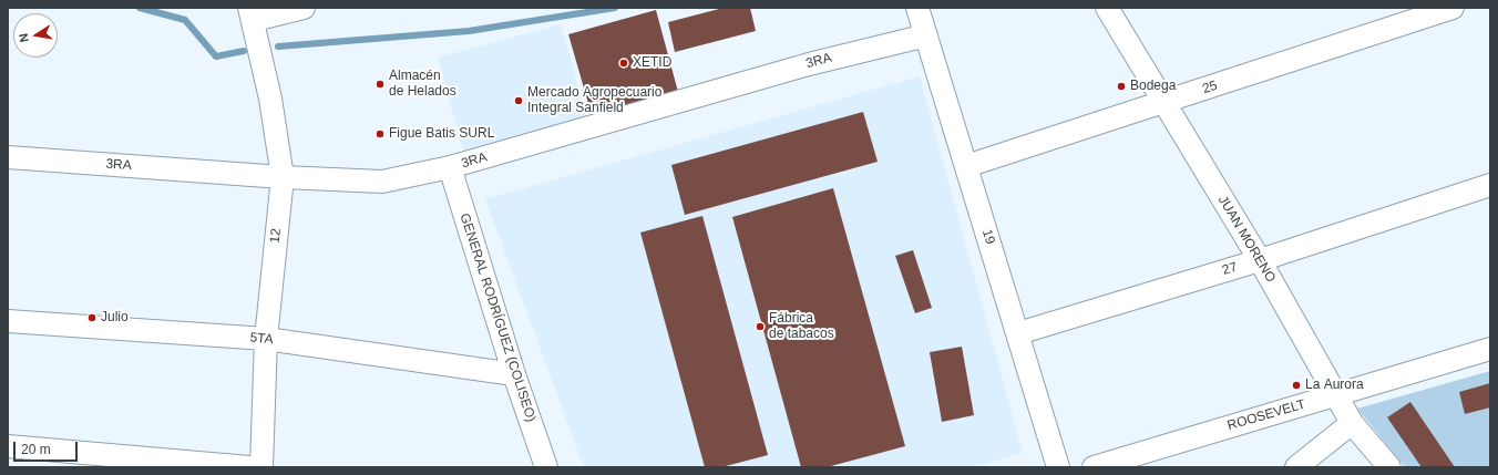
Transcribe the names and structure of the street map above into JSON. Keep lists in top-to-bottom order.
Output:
{
  "streets": {
    "street": [
      "3RA",
      "25",
      "12",
      "19",
      "JUAN MORENO",
      "27",
      "GENERAL RODRÍGUEZ (COLISEO)",
      "5TA",
      "ROOSEVELT"
    ]
  },
  "crossings": [
    ["3RA", "12"],
    ["3RA", "19"],
    ["3RA", "GENERAL RODRÍGUEZ (COLISEO)"],
    ["25", "19"],
    ["25", "JUAN MORENO"],
    ["12", "5TA"],
    ["19", "27"],
    ["JUAN MORENO", "27"],
    ["JUAN MORENO", "ROOSEVELT"],
    ["GENERAL RODRÍGUEZ (COLISEO)", "5TA"]
  ],
  "places": [
    "XETID",
    "Almacén de Helados",
    "Bodega",
    "Mercado Agropecuario Integral Sanfield",
    "Figue Batis SURL",
    "Julio",
    "Fábrica de tabacos",
    "La Aurora"
  ],
  "scale_bar": "20 m",
  "north": "left"
}
